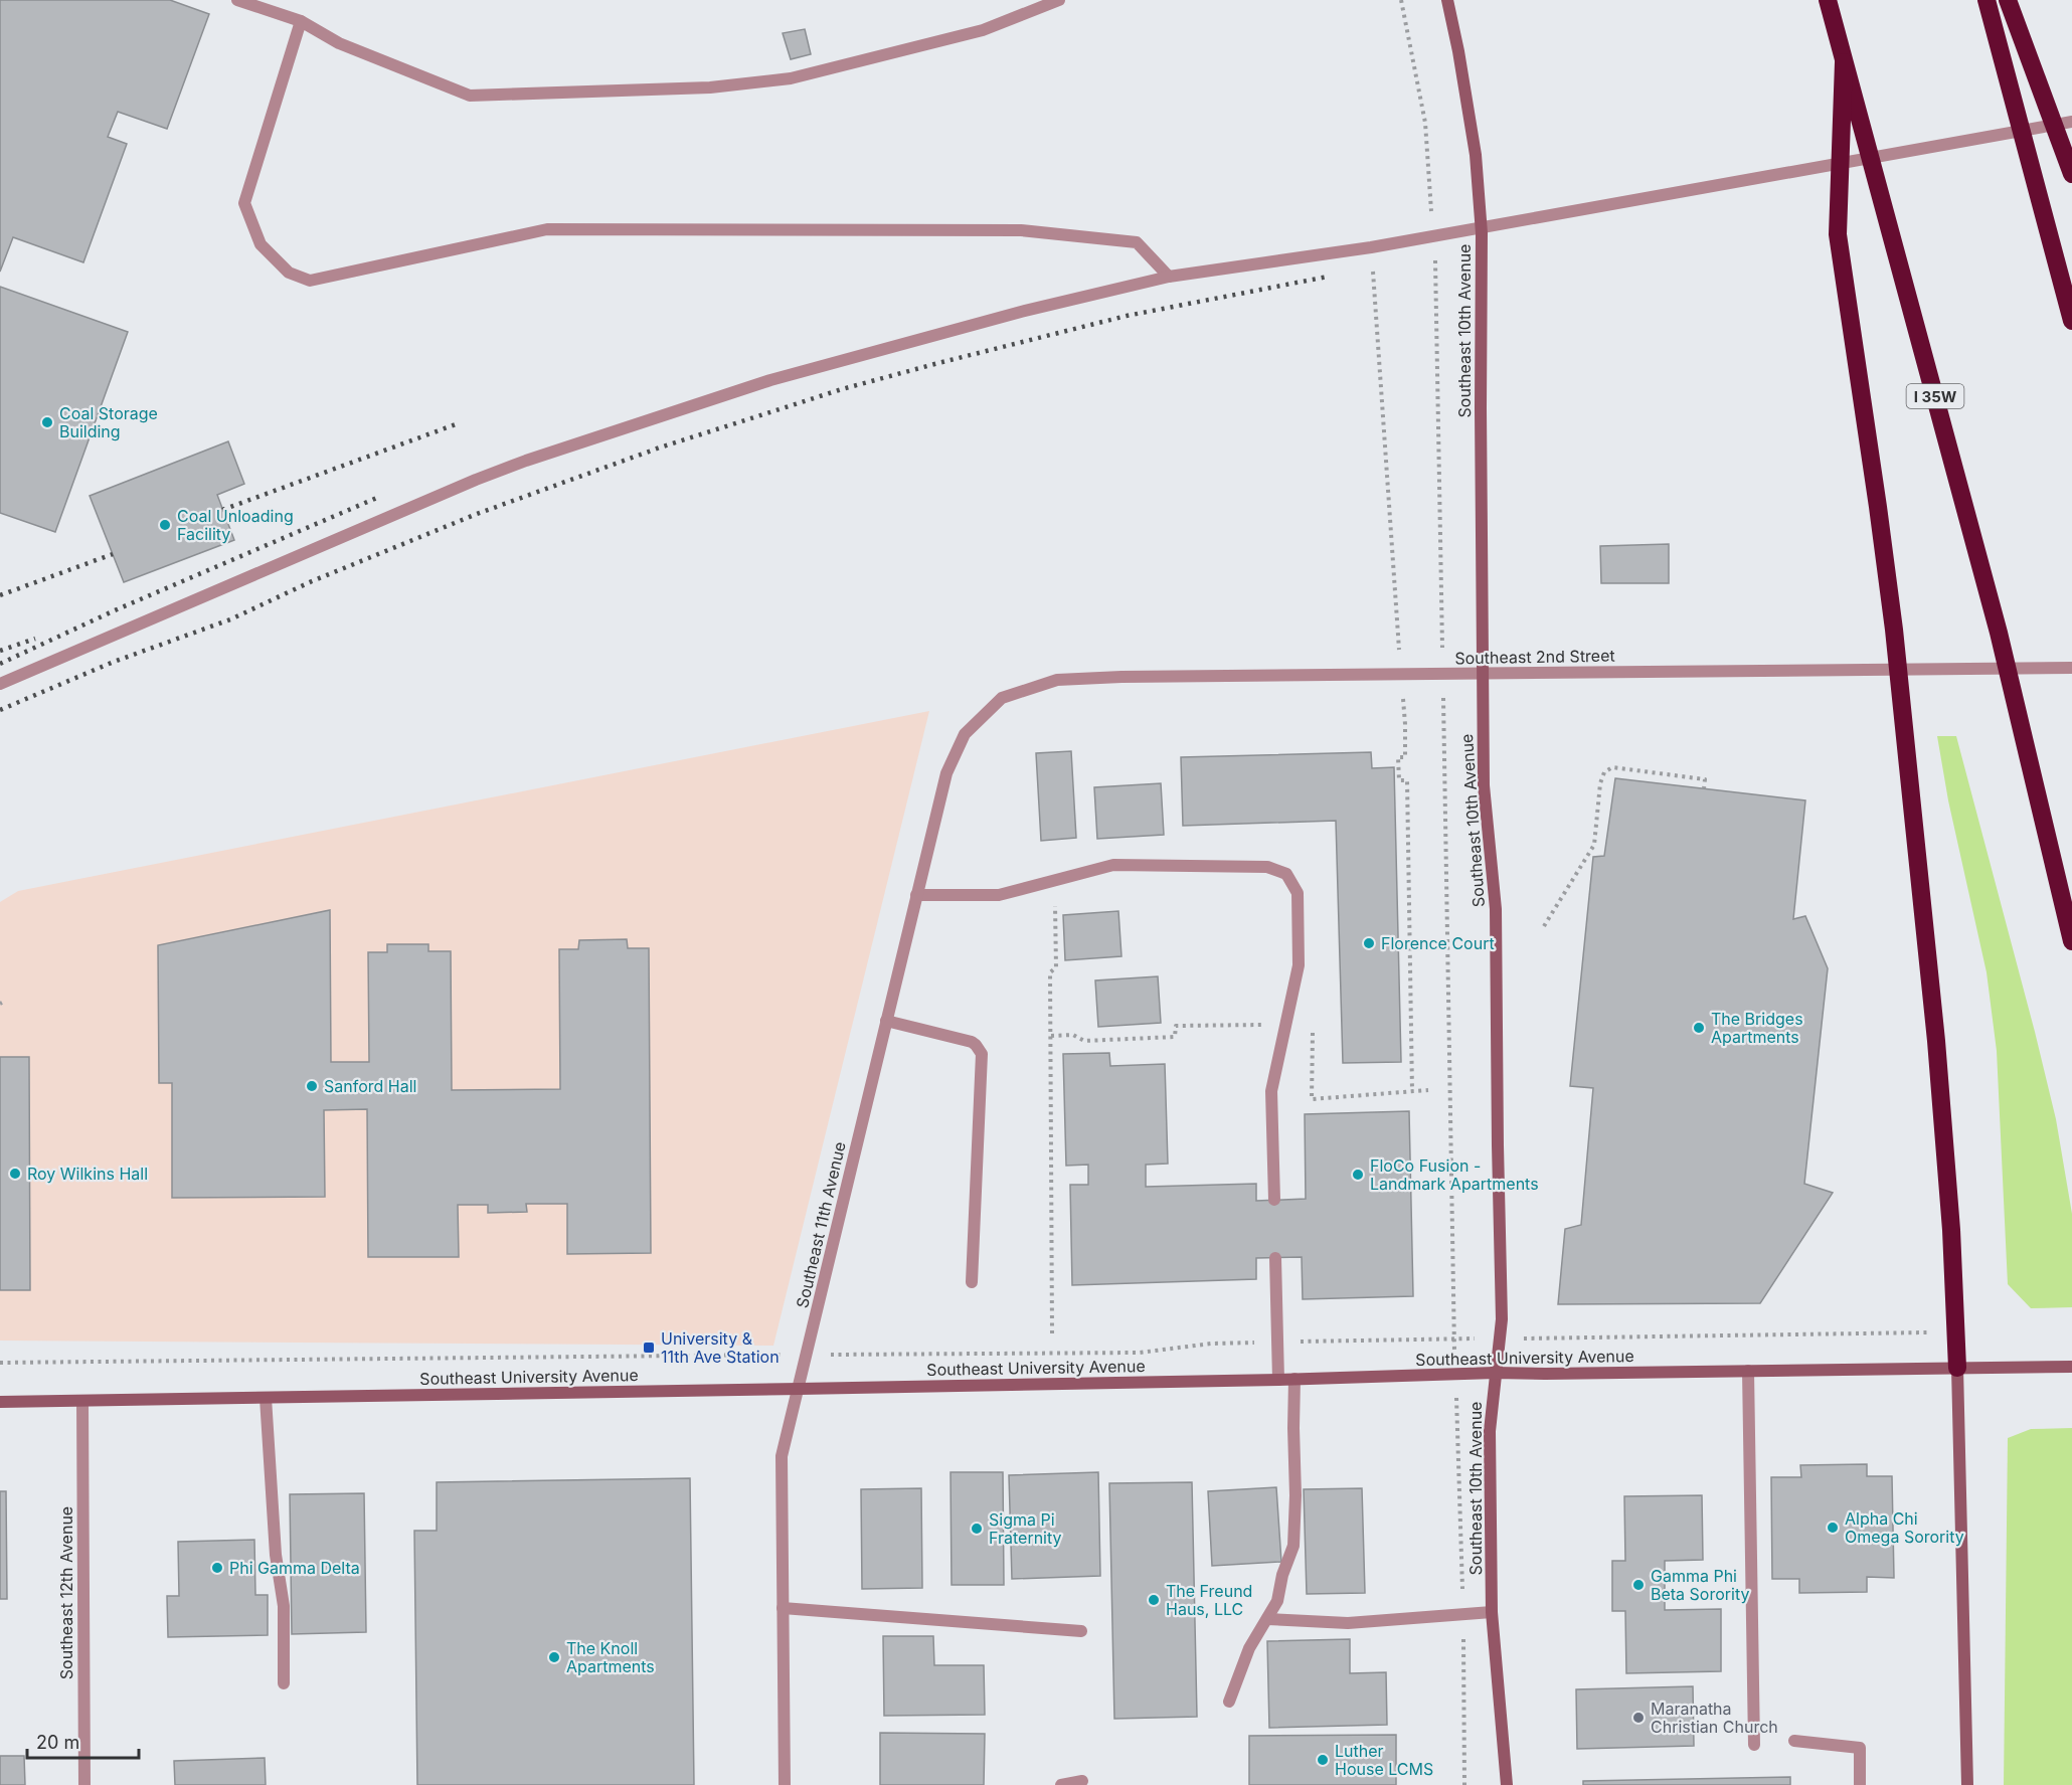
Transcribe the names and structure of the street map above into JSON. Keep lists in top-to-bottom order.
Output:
{
  "streets": {
    "highway": ["I 35W"],
    "main road": ["Southeast 10th Avenue", "Southeast University Avenue"],
    "street": ["Southeast 2nd Street", "Southeast 11th Avenue", "Southeast 12th Avenue"]
  },
  "crossings": [
    ["Southeast 10th Avenue", "Southeast University Avenue"],
    ["Southeast 2nd Street", "Southeast 11th Avenue"],
    ["Southeast 11th Avenue", "Southeast University Avenue"],
    ["Southeast University Avenue", "Southeast 12th Avenue"]
  ],
  "places": {
    "other": [
      "Coal Storage Building",
      "Coal Unloading Facility",
      "Florence Court",
      "The Bridges Apartments",
      "Sanford Hall",
      "Roy Wilkins Hall",
      "FloCo Fusion - Landmark Apartments",
      "Alpha Chi Omega Sorority",
      "Sigma Pi Fraternity",
      "Phi Gamma Delta",
      "Gamma Phi Beta Sorority",
      "The Freund Haus, LLC",
      "The Knoll Apartments",
      "Maranatha Christian Church",
      "Luther House LCMS"
    ],
    "transit": ["University & 11th Ave Station"]
  },
  "scale_bar": "20 m"
}
